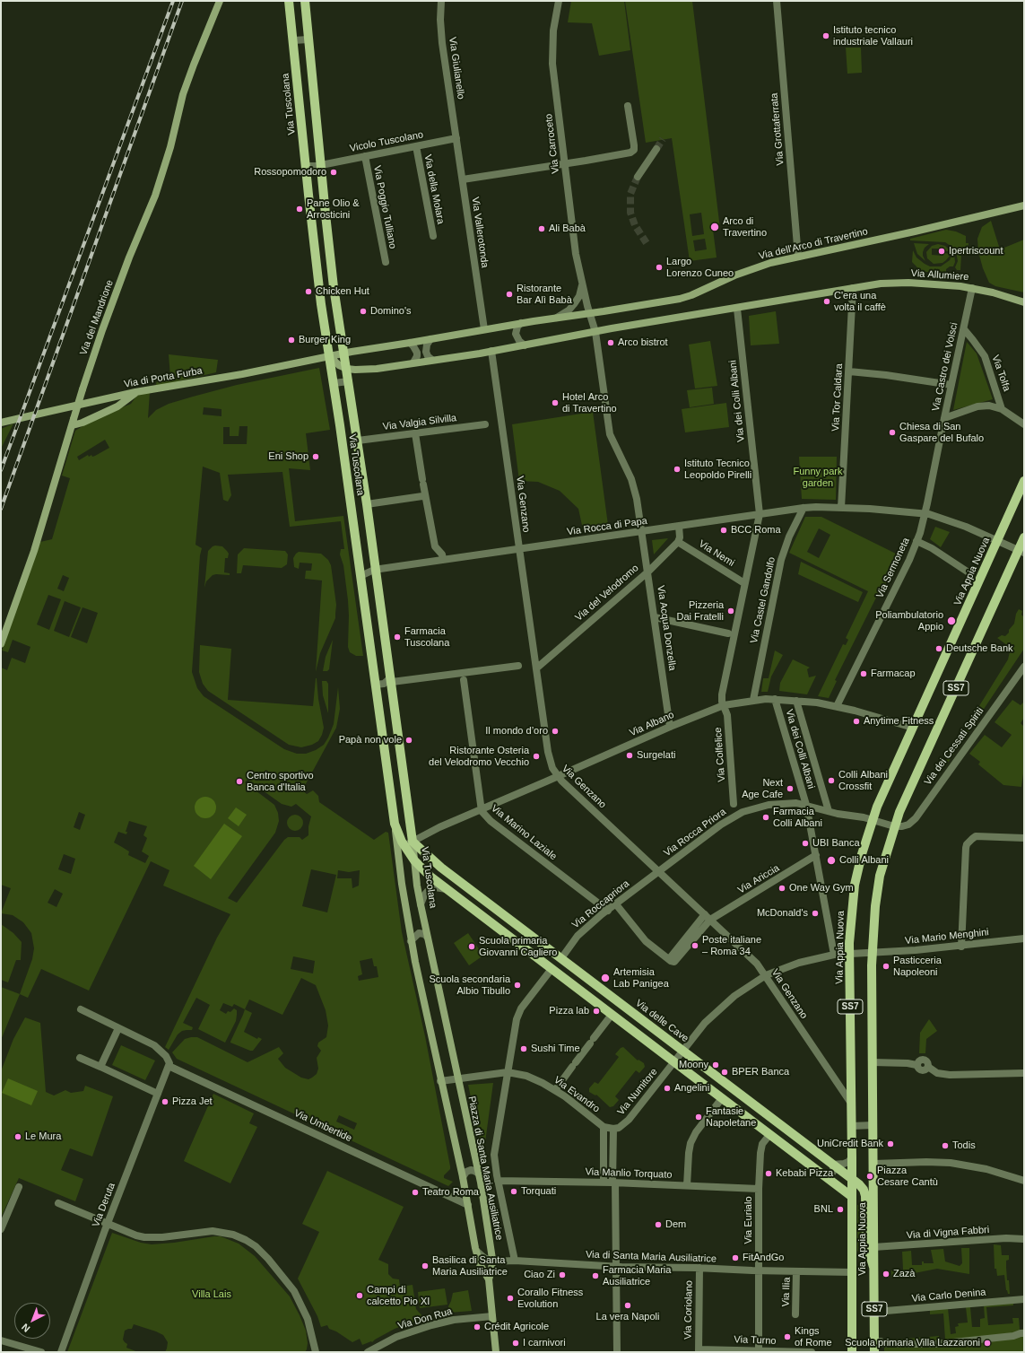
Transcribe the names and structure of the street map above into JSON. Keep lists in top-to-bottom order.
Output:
{
  "streets": {
    "main road": [
      "Via Tuscolana",
      "Via dell'Arco di Travertino",
      "Via Allumiere",
      "Via del Mandrione",
      "Via di Porta Furba",
      "Via Appia Nuova",
      "SS7",
      "Via delle Cave",
      "Piazza di Santa Maria Ausiliatrice"
    ],
    "street": [
      "Via Giulianello",
      "Via Grottaferrata",
      "Vicolo Tuscolano",
      "Via Carroceto",
      "Via della Molara",
      "Via Poggio Tulliano",
      "Via Vallerotonda",
      "Via Castro dei Volsci",
      "Via Tolfa",
      "Via Tor Caldara",
      "Via dei Colli Albani",
      "Via Valgia Silvilla",
      "Via Genzano",
      "Via Rocca di Papa",
      "Via Nemi",
      "Via Sermoneta",
      "Via del Velodromo",
      "Via Castel Gandolfo",
      "Via Acqua Donzella",
      "Via Albano",
      "Via dei Cessati Spiriti",
      "Via Colfelice",
      "Via Marino Laziale",
      "Via Rocca Priora",
      "Via Ariccia",
      "Via Roccapriora",
      "Via Mario Menghini",
      "Via Numitore",
      "Via Evandro",
      "Via Umbertide",
      "Via Manlio Torquato",
      "Via Deruta",
      "Via Eurialo",
      "Via di Vigna Fabbri",
      "Via di Santa Maria Ausiliatrice",
      "Via Ilia",
      "Via Carlo Denina",
      "Via Coriolano",
      "Via Don Rua",
      "Via Turno"
    ]
  },
  "crossings": [
    ["Via Giulianello", "Vicolo Tuscolano"],
    ["Via Giulianello", "Via Vallerotonda"],
    ["Via Tuscolana", "Vicolo Tuscolano"],
    ["Via Tuscolana", "Via dell'Arco di Travertino"],
    ["Via Tuscolana", "Via di Porta Furba"],
    ["Via Tuscolana", "Via Valgia Silvilla"],
    ["Via Tuscolana", "Via Rocca di Papa"],
    ["Via Tuscolana", "Via Albano"],
    ["Via Tuscolana", "Via delle Cave"],
    ["Via Tuscolana", "Piazza di Santa Maria Ausiliatrice"],
    ["Via Grottaferrata", "Via dell'Arco di Travertino"],
    ["Vicolo Tuscolano", "Via della Molara"],
    ["Vicolo Tuscolano", "Via Poggio Tulliano"],
    ["Vicolo Tuscolano", "Via Vallerotonda"],
    ["Via Carroceto", "Via dell'Arco di Travertino"],
    ["Via Vallerotonda", "Via dell'Arco di Travertino"],
    ["Via dell'Arco di Travertino", "Via di Porta Furba"],
    ["Via Allumiere", "Via Castro dei Volsci"],
    ["Via Allumiere", "Via Tor Caldara"],
    ["Via Castro dei Volsci", "Via Tolfa"],
    ["Via Castro dei Volsci", "Via Rocca di Papa"],
    ["Via Castro dei Volsci", "Via Sermoneta"],
    ["Via Tor Caldara", "Via Rocca di Papa"],
    ["Via dei Colli Albani", "Via Rocca di Papa"],
    ["Via dei Colli Albani", "Via Albano"],
    ["Via dei Colli Albani", "Via Rocca Priora"],
    ["Via dei Colli Albani", "Via Ariccia"],
    ["Via dei Colli Albani", "Via Mario Menghini"],
    ["Via Genzano", "Via Rocca di Papa"],
    ["Via Genzano", "Via Appia Nuova"],
    ["Via Genzano", "Via del Velodromo"],
    ["Via Genzano", "Via Albano"],
    ["Via Genzano", "Via Rocca Priora"],
    ["Via Genzano", "Via Ariccia"],
    ["Via Genzano", "Via Roccapriora"],
    ["Via Genzano", "Via Mario Menghini"],
    ["Via Genzano", "Via Numitore"],
    ["Via Rocca di Papa", "Via Sermoneta"],
    ["Via Rocca di Papa", "Via Appia Nuova"],
    ["Via Rocca di Papa", "Via Castel Gandolfo"],
    ["Via Rocca di Papa", "Via Acqua Donzella"],
    ["Via Nemi", "Via del Velodromo"],
    ["Via Sermoneta", "Via Albano"],
    ["Via Appia Nuova", "Via Albano"],
    ["Via Appia Nuova", "Via dei Cessati Spiriti"],
    ["Via Appia Nuova", "Via Rocca Priora"],
    ["Via Appia Nuova", "Via Mario Menghini"],
    ["Via Appia Nuova", "Via delle Cave"],
    ["Via Appia Nuova", "Via di Vigna Fabbri"],
    ["Via Appia Nuova", "Via di Santa Maria Ausiliatrice"],
    ["Via Appia Nuova", "Via Carlo Denina"],
    ["Via del Velodromo", "Via Acqua Donzella"],
    ["Via Castel Gandolfo", "Via Albano"],
    ["Via Acqua Donzella", "Via Albano"],
    ["Via Albano", "Via Colfelice"],
    ["Via Albano", "Via Marino Laziale"],
    ["Via Albano", "Via delle Cave"],
    ["Via dei Cessati Spiriti", "Via Rocca Priora"],
    ["Via Marino Laziale", "Via Roccapriora"],
    ["Via Rocca Priora", "Via Roccapriora"],
    ["Via Roccapriora", "Via delle Cave"],
    ["Via Mario Menghini", "Via Numitore"],
    ["Via delle Cave", "Via Numitore"],
    ["Via Numitore", "Via Evandro"],
    ["Via Evandro", "Piazza di Santa Maria Ausiliatrice"],
    ["Via Umbertide", "Via Deruta"],
    ["Piazza di Santa Maria Ausiliatrice", "Via Manlio Torquato"],
    ["Piazza di Santa Maria Ausiliatrice", "Via di Santa Maria Ausiliatrice"],
    ["Via Manlio Torquato", "Via Eurialo"],
    ["Via Eurialo", "Via di Santa Maria Ausiliatrice"],
    ["Via Eurialo", "Via Turno"],
    ["Via di Santa Maria Ausiliatrice", "Via Ilia"],
    ["Via di Santa Maria Ausiliatrice", "Via Coriolano"],
    ["Via Coriolano", "Via Turno"]
  ],
  "parks": ["Funny park garden", "Villa Lais"],
  "places": [
    "Istituto tecnico industriale Vallauri",
    "Rossopomodoro",
    "Pane Olio & Arrosticini",
    "Arco di Travertino",
    "Ali Babà",
    "Ipertriscount",
    "Largo Lorenzo Cuneo",
    "Chicken Hut",
    "Ristorante Bar Alì Babà",
    "C'era una volta il caffè",
    "Domino's",
    "Burger King",
    "Arco bistrot",
    "Hotel Arco di Travertino",
    "Chiesa di San Gaspare del Bufalo",
    "Eni Shop",
    "Istituto Tecnico Leopoldo Pirelli",
    "BCC Roma",
    "Pizzeria Dai Fratelli",
    "Poliambulatorio Appio",
    "Farmacia Tuscolana",
    "Deutsche Bank",
    "Farmacap",
    "Anytime Fitness",
    "Il mondo d’oro",
    "Papà non vole",
    "Surgelati",
    "Ristorante Osteria del Velodromo Vecchio",
    "Colli Albani Crossfit",
    "Centro sportivo Banca d'Italia",
    "Next Age Cafe",
    "Farmacia Colli Albani",
    "UBI Banca",
    "Colli Albani",
    "One Way Gym",
    "McDonald's",
    "Poste italiane – Roma 34",
    "Scuola primaria Giovanni Cagliero",
    "Pasticceria Napoleoni",
    "Artemisia Lab Panigea",
    "Scuola secondaria Albio Tibullo",
    "Pizza lab",
    "Sushi Time",
    "Moony",
    "BPER Banca",
    "Angelini",
    "Pizza Jet",
    "Fantasie Napoletane",
    "Le Mura",
    "UniCredit Bank",
    "Todis",
    "Kebabi Pizza",
    "Piazza Cesare Cantù",
    "Torquati",
    "Teatro Roma",
    "BNL",
    "Dem",
    "FitAndGo",
    "Basilica di Santa Maria Ausiliatrice",
    "Zazà",
    "Ciao Zi",
    "Farmacia Maria Ausiliatrice",
    "Campi di calcetto Pio XI",
    "Corallo Fitness Evolution",
    "La vera Napoli",
    "Crédit Agricole",
    "Kings of Rome",
    "I carnivori",
    "Scuola primaria Villa Lazzaroni"
  ],
  "north": "bottom left"
}
